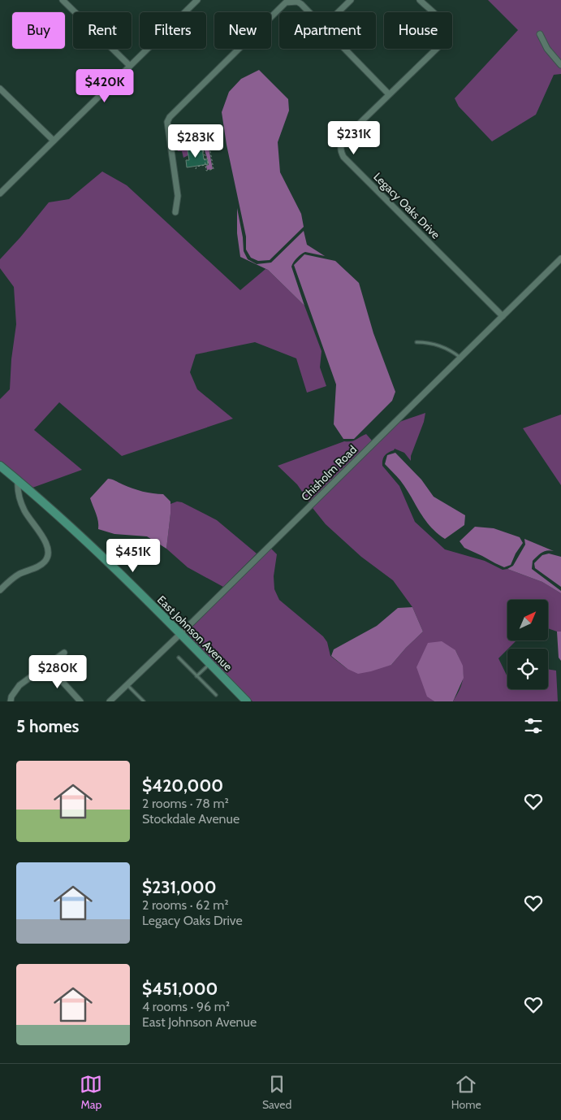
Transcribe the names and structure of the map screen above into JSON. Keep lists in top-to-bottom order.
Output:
{
  "streets": {
    "main road": ["East Johnson Avenue"],
    "street": ["Legacy Oaks Drive", "Chisholm Road"]
  },
  "crossings": [
    ["Legacy Oaks Drive", "Chisholm Road"],
    ["Chisholm Road", "East Johnson Avenue"]
  ],
  "north": "top right",
  "page": {
    "chip": [
      "Buy",
      "Rent",
      "Filters",
      "New",
      "Apartment",
      "House"
    ],
    "price": [
      "$420K",
      "$231K",
      "$283K",
      "$451K",
      "$280K"
    ],
    "heading": "5 homes",
    "list": [
      {
        "name": "$420,000",
        "note": "2 rooms · 78 m² · Stockdale Avenue"
      },
      {
        "name": "$231,000",
        "note": "2 rooms · 62 m² · Legacy Oaks Drive"
      },
      {
        "name": "$451,000",
        "note": "4 rooms · 96 m² · East Johnson Avenue"
      }
    ],
    "tabs": ["Map", "Saved", "Home"]
  }
}
